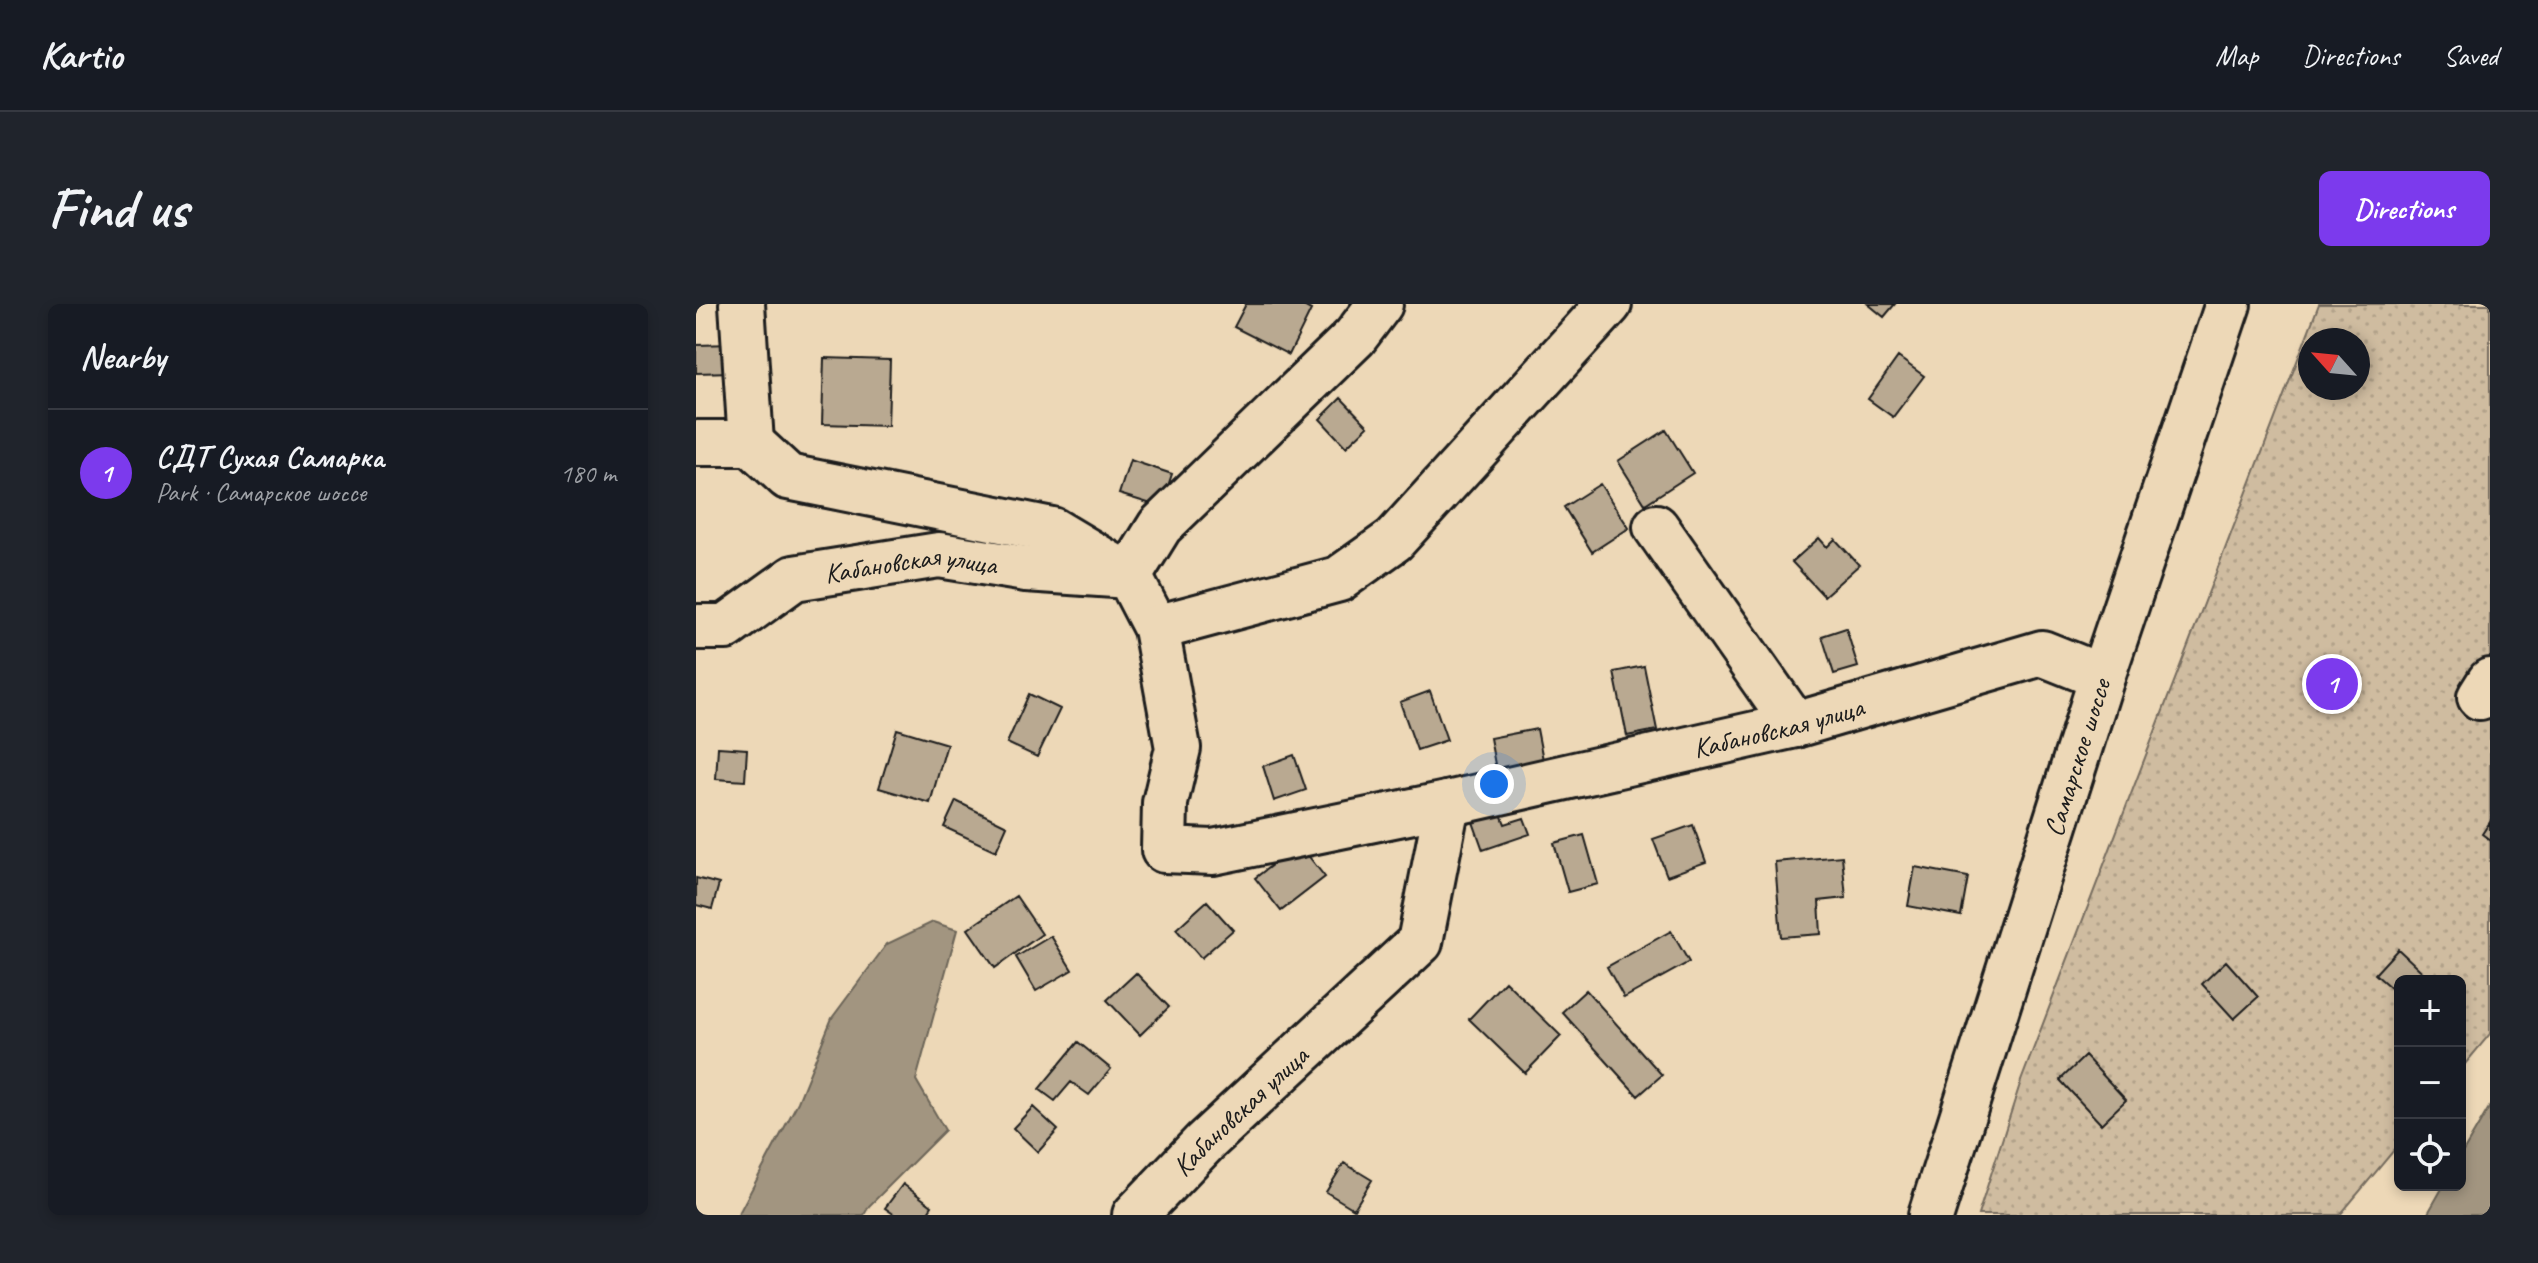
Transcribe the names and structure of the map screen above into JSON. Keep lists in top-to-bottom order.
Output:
{
  "streets": {
    "street": ["Кабановская улица", "Самарское шоссе"]
  },
  "crossings": [
    ["Кабановская улица", "Самарское шоссе"]
  ],
  "north": "top left",
  "page": {
    "header": "Kartio",
    "nav": ["Map", "Directions", "Saved"],
    "buttons": "Directions",
    "title": "Find us",
    "heading": "Nearby",
    "list": [
      {
        "mark": "1",
        "name": "СДТ Сухая Самарка",
        "note": "Park · Самарское шоссе",
        "value": "180 m"
      }
    ],
    "pins": "1",
    "map_buttons": ["+", "−"]
  }
}
